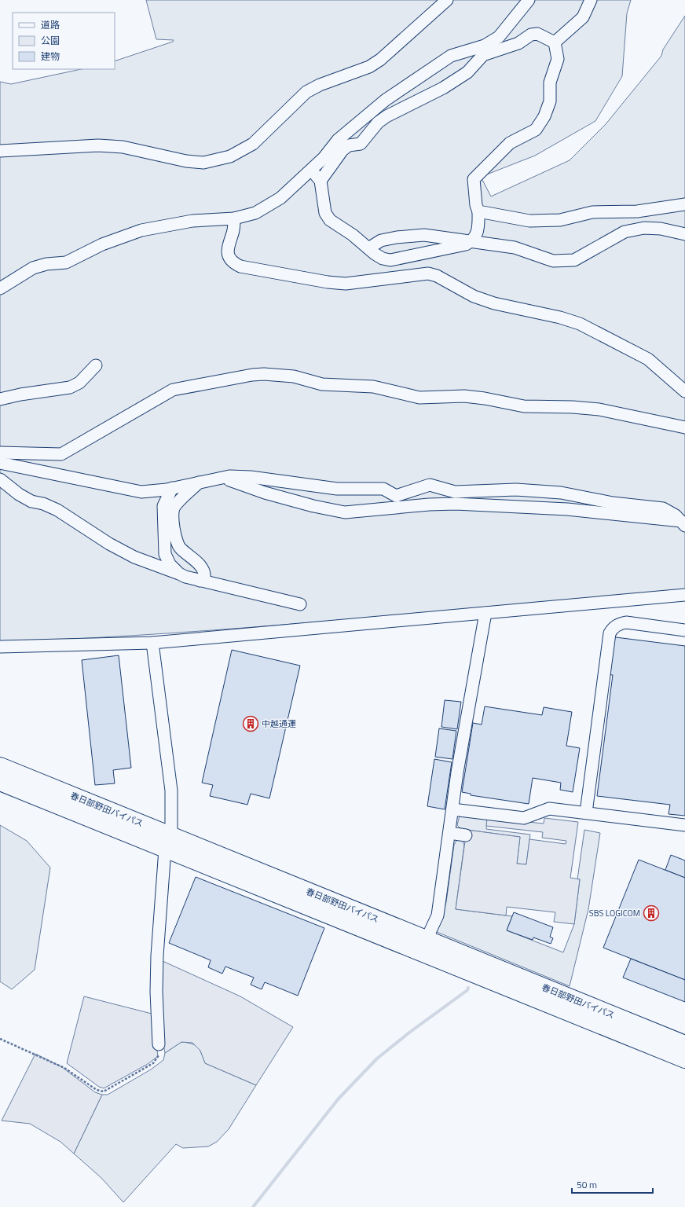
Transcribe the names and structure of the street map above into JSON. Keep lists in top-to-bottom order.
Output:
{
  "streets": {
    "highway": ["春日部野田バイパス"]
  },
  "places": {
    "building": ["中越通運", "SBS LOGICOM"]
  },
  "legend": ["道路", "公園", "建物"],
  "scale_bar": "50 m"
}
